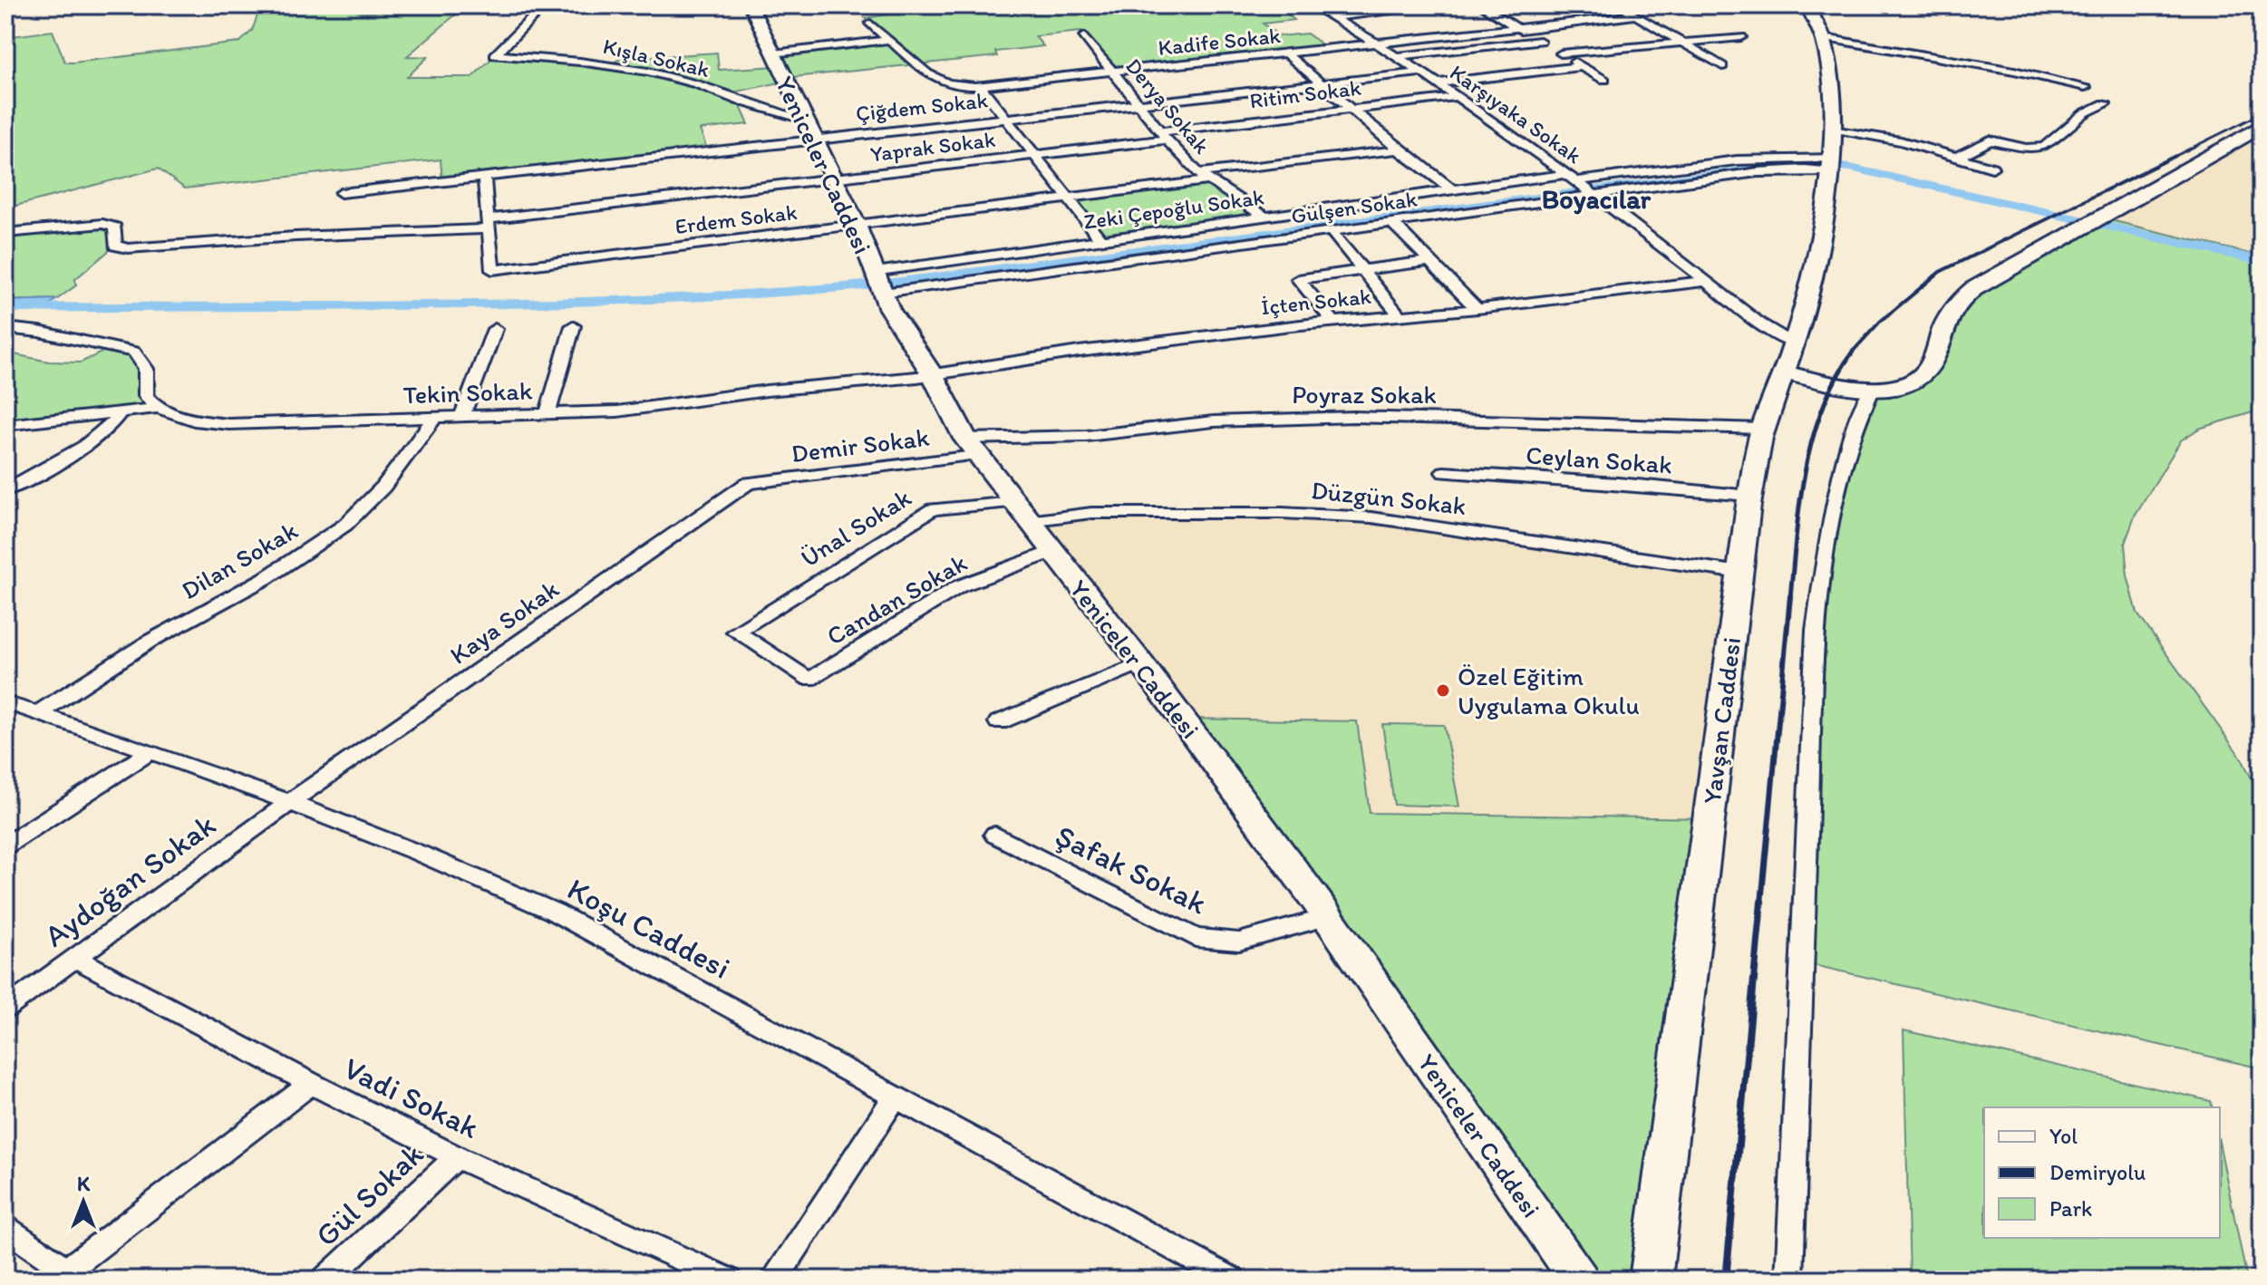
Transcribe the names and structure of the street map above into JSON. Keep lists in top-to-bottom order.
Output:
{
  "streets": {
    "street": [
      "Kadife Sokak",
      "Kışla Sokak",
      "Ritim Sokak",
      "Derya Sokak",
      "Çiğdem Sokak",
      "Karşıyaka Sokak",
      "Yaprak Sokak",
      "Yeniceler Caddesi",
      "Gülşen Sokak",
      "Zeki Çepoğlu Sokak",
      "Erdem Sokak",
      "İçten Sokak",
      "Tekin Sokak",
      "Poyraz Sokak",
      "Demir Sokak",
      "Ceylan Sokak",
      "Düzgün Sokak",
      "Ünal Sokak",
      "Dilan Sokak",
      "Candan Sokak",
      "Kaya Sokak",
      "Yavşan Caddesi",
      "Şafak Sokak",
      "Aydoğan Sokak",
      "Koşu Caddesi",
      "Vadi Sokak",
      "Gül Sokak"
    ]
  },
  "crossings": [
    ["Kadife Sokak", "Derya Sokak"],
    ["Kadife Sokak", "Karşıyaka Sokak"],
    ["Kışla Sokak", "Yeniceler Caddesi"],
    ["Ritim Sokak", "Derya Sokak"],
    ["Ritim Sokak", "Karşıyaka Sokak"],
    ["Ritim Sokak", "Yaprak Sokak"],
    ["Derya Sokak", "Çiğdem Sokak"],
    ["Derya Sokak", "Yaprak Sokak"],
    ["Derya Sokak", "Zeki Çepoğlu Sokak"],
    ["Derya Sokak", "Erdem Sokak"],
    ["Çiğdem Sokak", "Karşıyaka Sokak"],
    ["Çiğdem Sokak", "Yeniceler Caddesi"],
    ["Çiğdem Sokak", "Erdem Sokak"],
    ["Karşıyaka Sokak", "Gülşen Sokak"],
    ["Karşıyaka Sokak", "Zeki Çepoğlu Sokak"],
    ["Karşıyaka Sokak", "İçten Sokak"],
    ["Karşıyaka Sokak", "Yavşan Caddesi"],
    ["Yaprak Sokak", "Yeniceler Caddesi"],
    ["Yaprak Sokak", "Erdem Sokak"],
    ["Yeniceler Caddesi", "Gülşen Sokak"],
    ["Yeniceler Caddesi", "Zeki Çepoğlu Sokak"],
    ["Yeniceler Caddesi", "Erdem Sokak"],
    ["Yeniceler Caddesi", "İçten Sokak"],
    ["Yeniceler Caddesi", "Tekin Sokak"],
    ["Yeniceler Caddesi", "Poyraz Sokak"],
    ["Yeniceler Caddesi", "Demir Sokak"],
    ["Yeniceler Caddesi", "Düzgün Sokak"],
    ["Yeniceler Caddesi", "Ünal Sokak"],
    ["Yeniceler Caddesi", "Candan Sokak"],
    ["Yeniceler Caddesi", "Şafak Sokak"],
    ["Gülşen Sokak", "Zeki Çepoğlu Sokak"],
    ["Gülşen Sokak", "Yavşan Caddesi"],
    ["Zeki Çepoğlu Sokak", "Yavşan Caddesi"],
    ["İçten Sokak", "Tekin Sokak"],
    ["Tekin Sokak", "Dilan Sokak"],
    ["Poyraz Sokak", "Demir Sokak"],
    ["Poyraz Sokak", "Yavşan Caddesi"],
    ["Demir Sokak", "Kaya Sokak"],
    ["Ceylan Sokak", "Yavşan Caddesi"],
    ["Düzgün Sokak", "Ünal Sokak"],
    ["Düzgün Sokak", "Yavşan Caddesi"],
    ["Ünal Sokak", "Candan Sokak"],
    ["Dilan Sokak", "Koşu Caddesi"],
    ["Kaya Sokak", "Aydoğan Sokak"],
    ["Kaya Sokak", "Koşu Caddesi"],
    ["Aydoğan Sokak", "Koşu Caddesi"],
    ["Aydoğan Sokak", "Vadi Sokak"],
    ["Vadi Sokak", "Gül Sokak"]
  ],
  "districts": ["Boyacılar"],
  "places": ["Özel Eğitim Uygulama Okulu"],
  "legend": ["Yol", "Demiryolu", "Park"],
  "north": "top"
}
